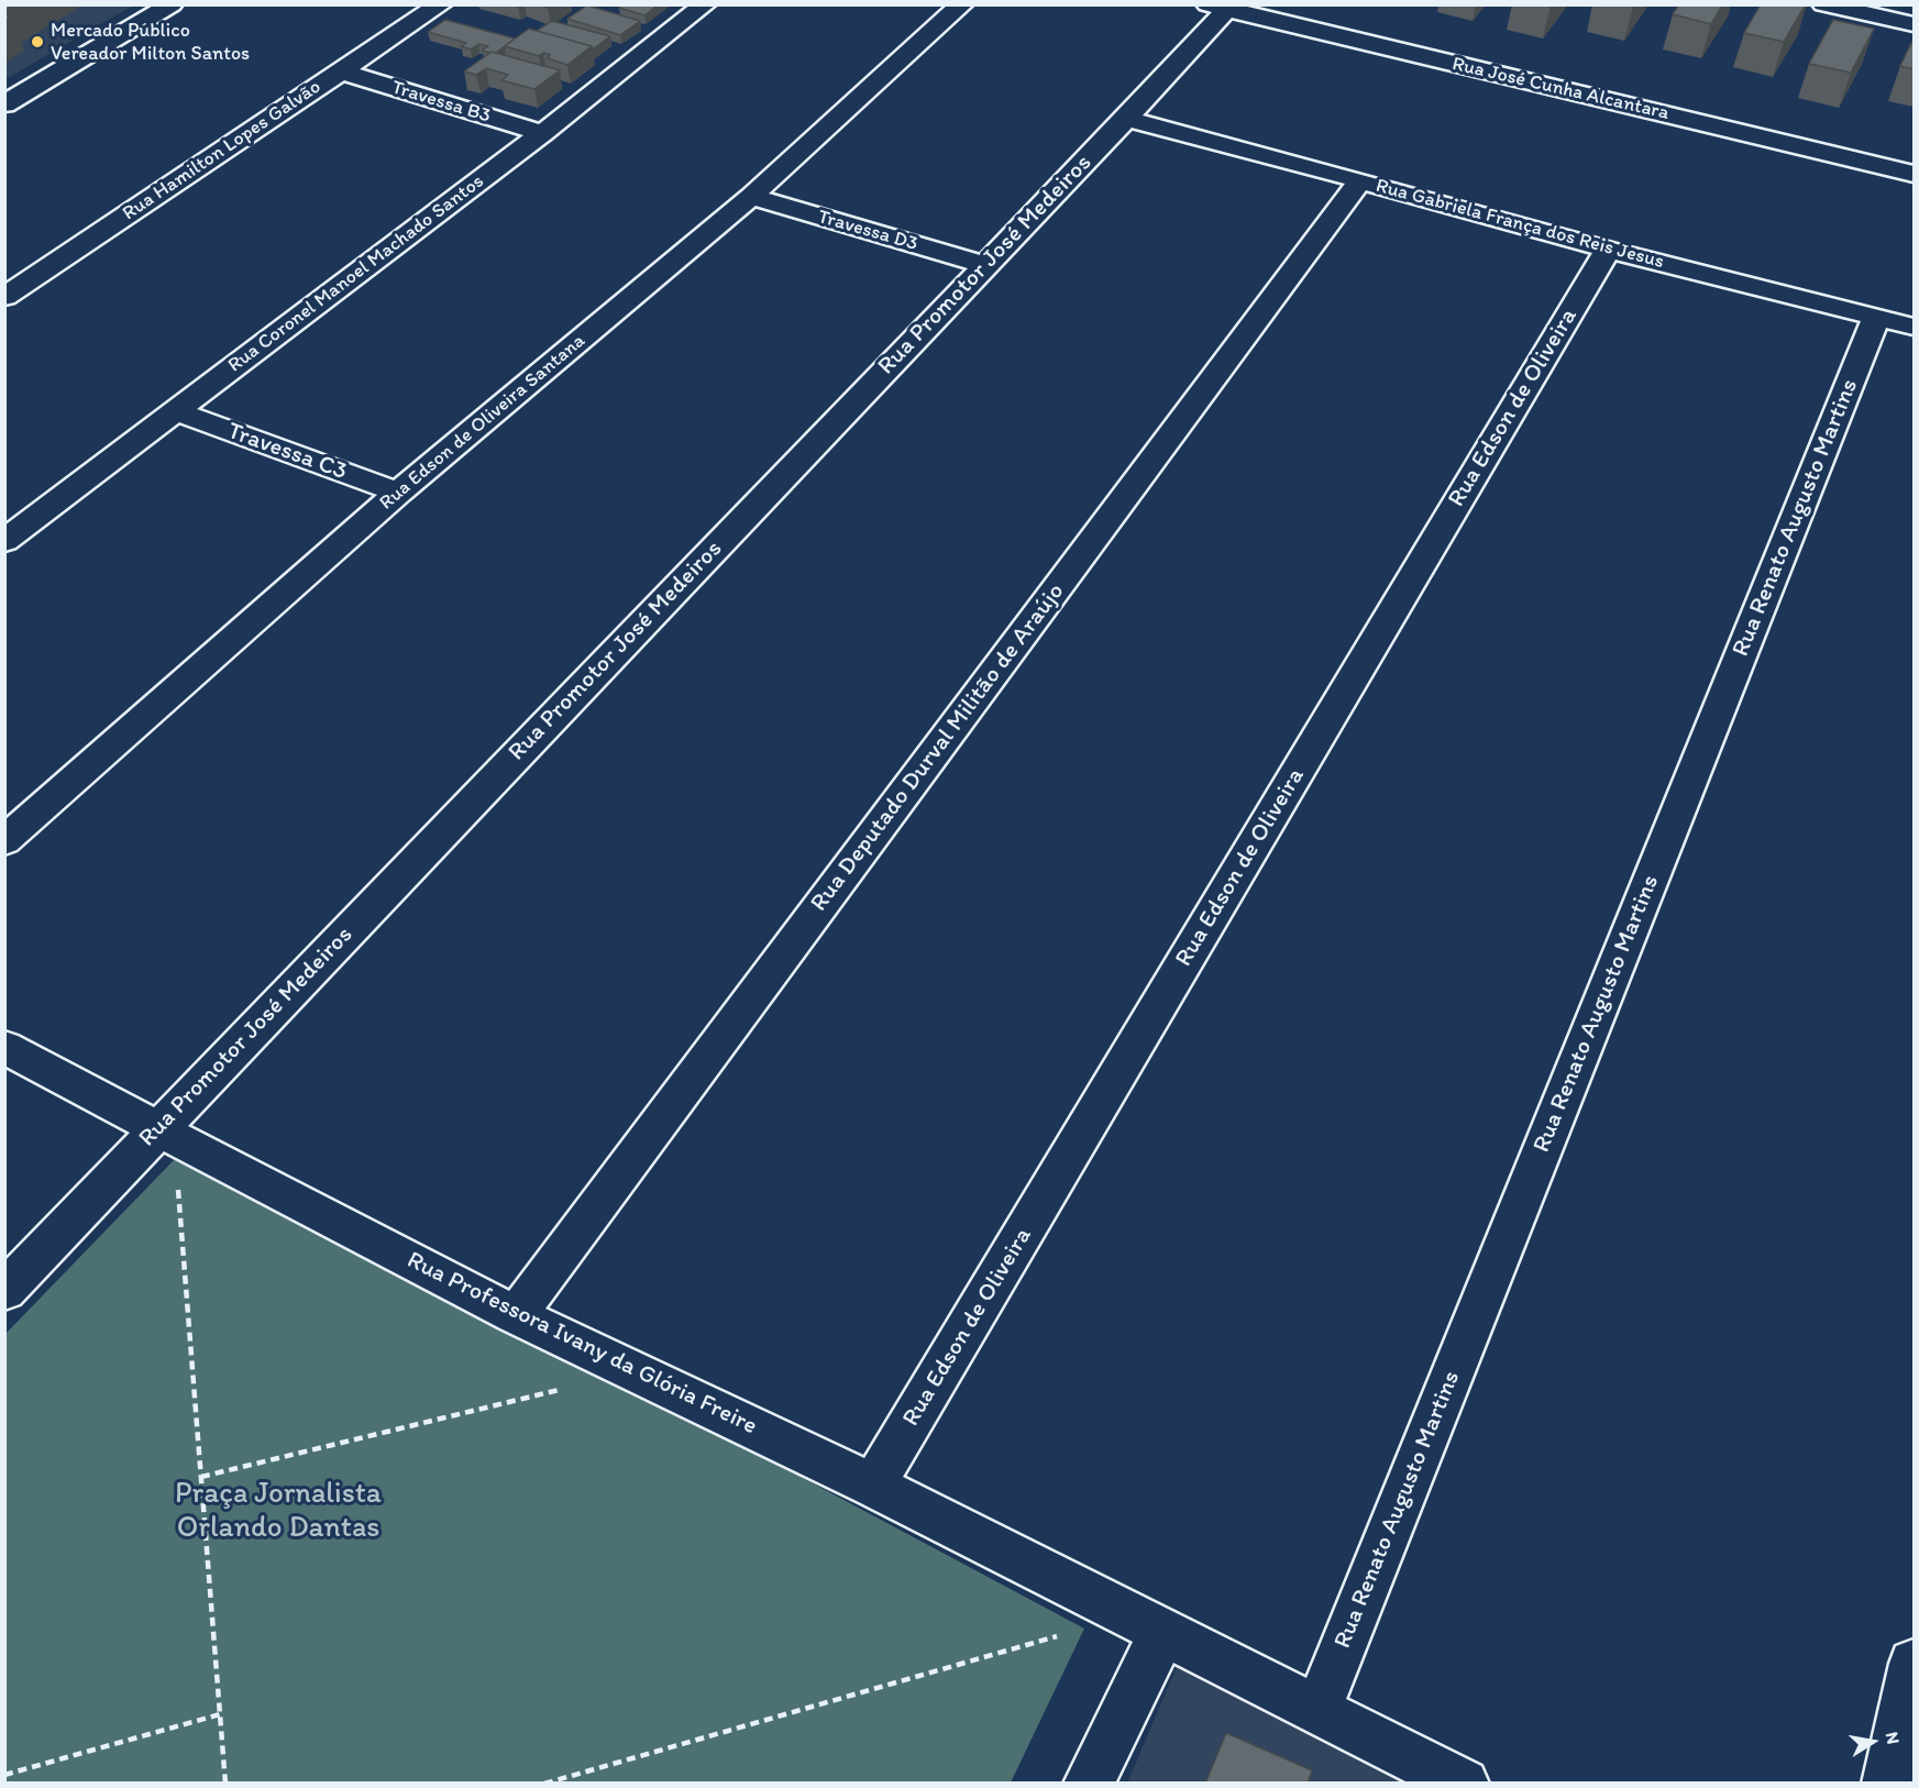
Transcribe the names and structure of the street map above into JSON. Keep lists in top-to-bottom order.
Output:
{
  "streets": {
    "street": [
      "Rua José Cunha Alcantara",
      "Travessa B3",
      "Rua Hamilton Lopes Galvão",
      "Rua Gabriela França dos Reis Jesus",
      "Travessa D3",
      "Rua Promotor José Medeiros",
      "Rua Coronel Manoel Machado Santos",
      "Rua Edson de Oliveira",
      "Rua Edson de Oliveira Santana",
      "Travessa C3",
      "Rua Renato Augusto Martins",
      "Rua Deputado Durval Militão de Araújo",
      "Rua Professora Ivany da Glória Freire"
    ]
  },
  "crossings": [
    ["Rua José Cunha Alcantara", "Rua Promotor José Medeiros"],
    ["Travessa B3", "Rua Hamilton Lopes Galvão"],
    ["Travessa B3", "Rua Coronel Manoel Machado Santos"],
    ["Rua Gabriela França dos Reis Jesus", "Rua Promotor José Medeiros"],
    ["Rua Gabriela França dos Reis Jesus", "Rua Edson de Oliveira"],
    ["Rua Gabriela França dos Reis Jesus", "Rua Renato Augusto Martins"],
    ["Rua Gabriela França dos Reis Jesus", "Rua Deputado Durval Militão de Araújo"],
    ["Travessa D3", "Rua Promotor José Medeiros"],
    ["Travessa D3", "Rua Edson de Oliveira Santana"],
    ["Rua Promotor José Medeiros", "Rua Professora Ivany da Glória Freire"],
    ["Rua Coronel Manoel Machado Santos", "Travessa C3"],
    ["Rua Edson de Oliveira", "Rua Professora Ivany da Glória Freire"],
    ["Rua Edson de Oliveira Santana", "Travessa C3"],
    ["Rua Renato Augusto Martins", "Rua Professora Ivany da Glória Freire"],
    ["Rua Deputado Durval Militão de Araújo", "Rua Professora Ivany da Glória Freire"]
  ],
  "parks": ["Praça Jornalista Orlando Dantas"],
  "places": ["Mercado Público Vereador Milton Santos"],
  "north": "right"
}
